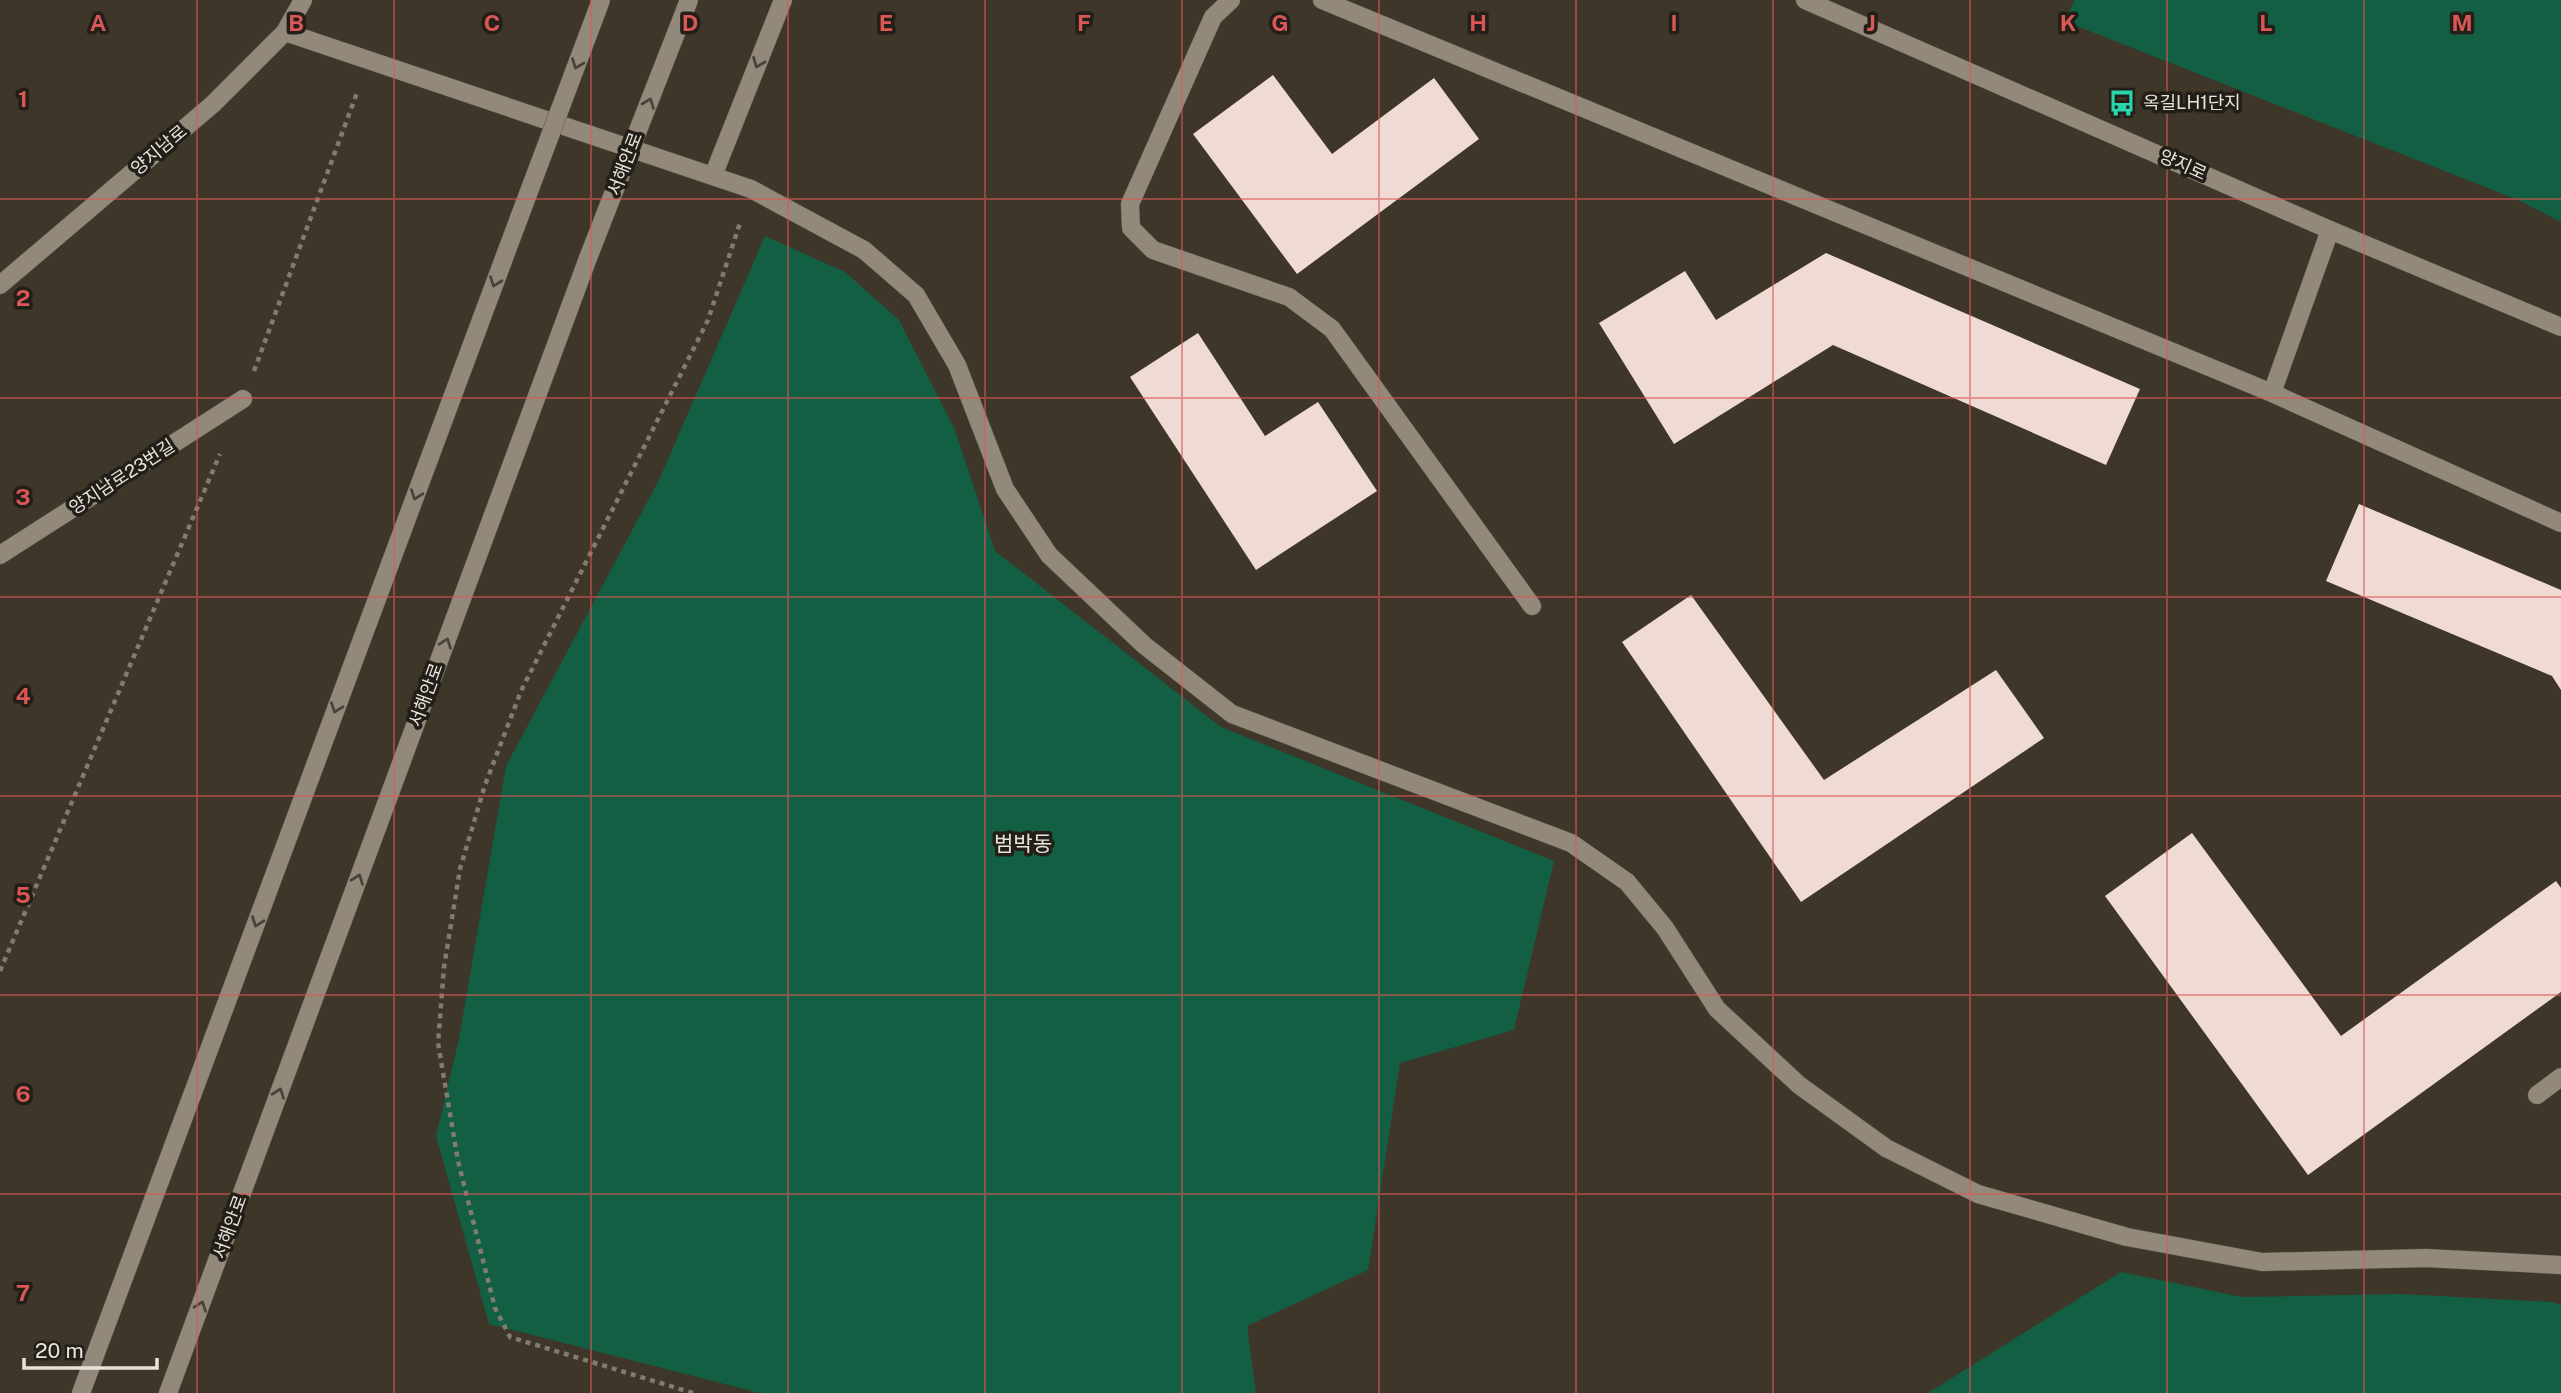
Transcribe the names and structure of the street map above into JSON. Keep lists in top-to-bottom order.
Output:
{
  "streets": {
    "street": [
      "양지남로",
      "서해안로",
      "양지로",
      "양지남로23번길"
    ]
  },
  "districts": ["범박동"],
  "places": {
    "bus stop": ["옥길LH1단지"]
  },
  "scale_bar": "20 m",
  "grid": {
    "columns": [
      "A",
      "B",
      "C",
      "D",
      "E",
      "F",
      "G",
      "H",
      "I",
      "J",
      "K",
      "L",
      "M"
    ],
    "rows": [
      "1",
      "2",
      "3",
      "4",
      "5",
      "6",
      "7"
    ]
  }
}
